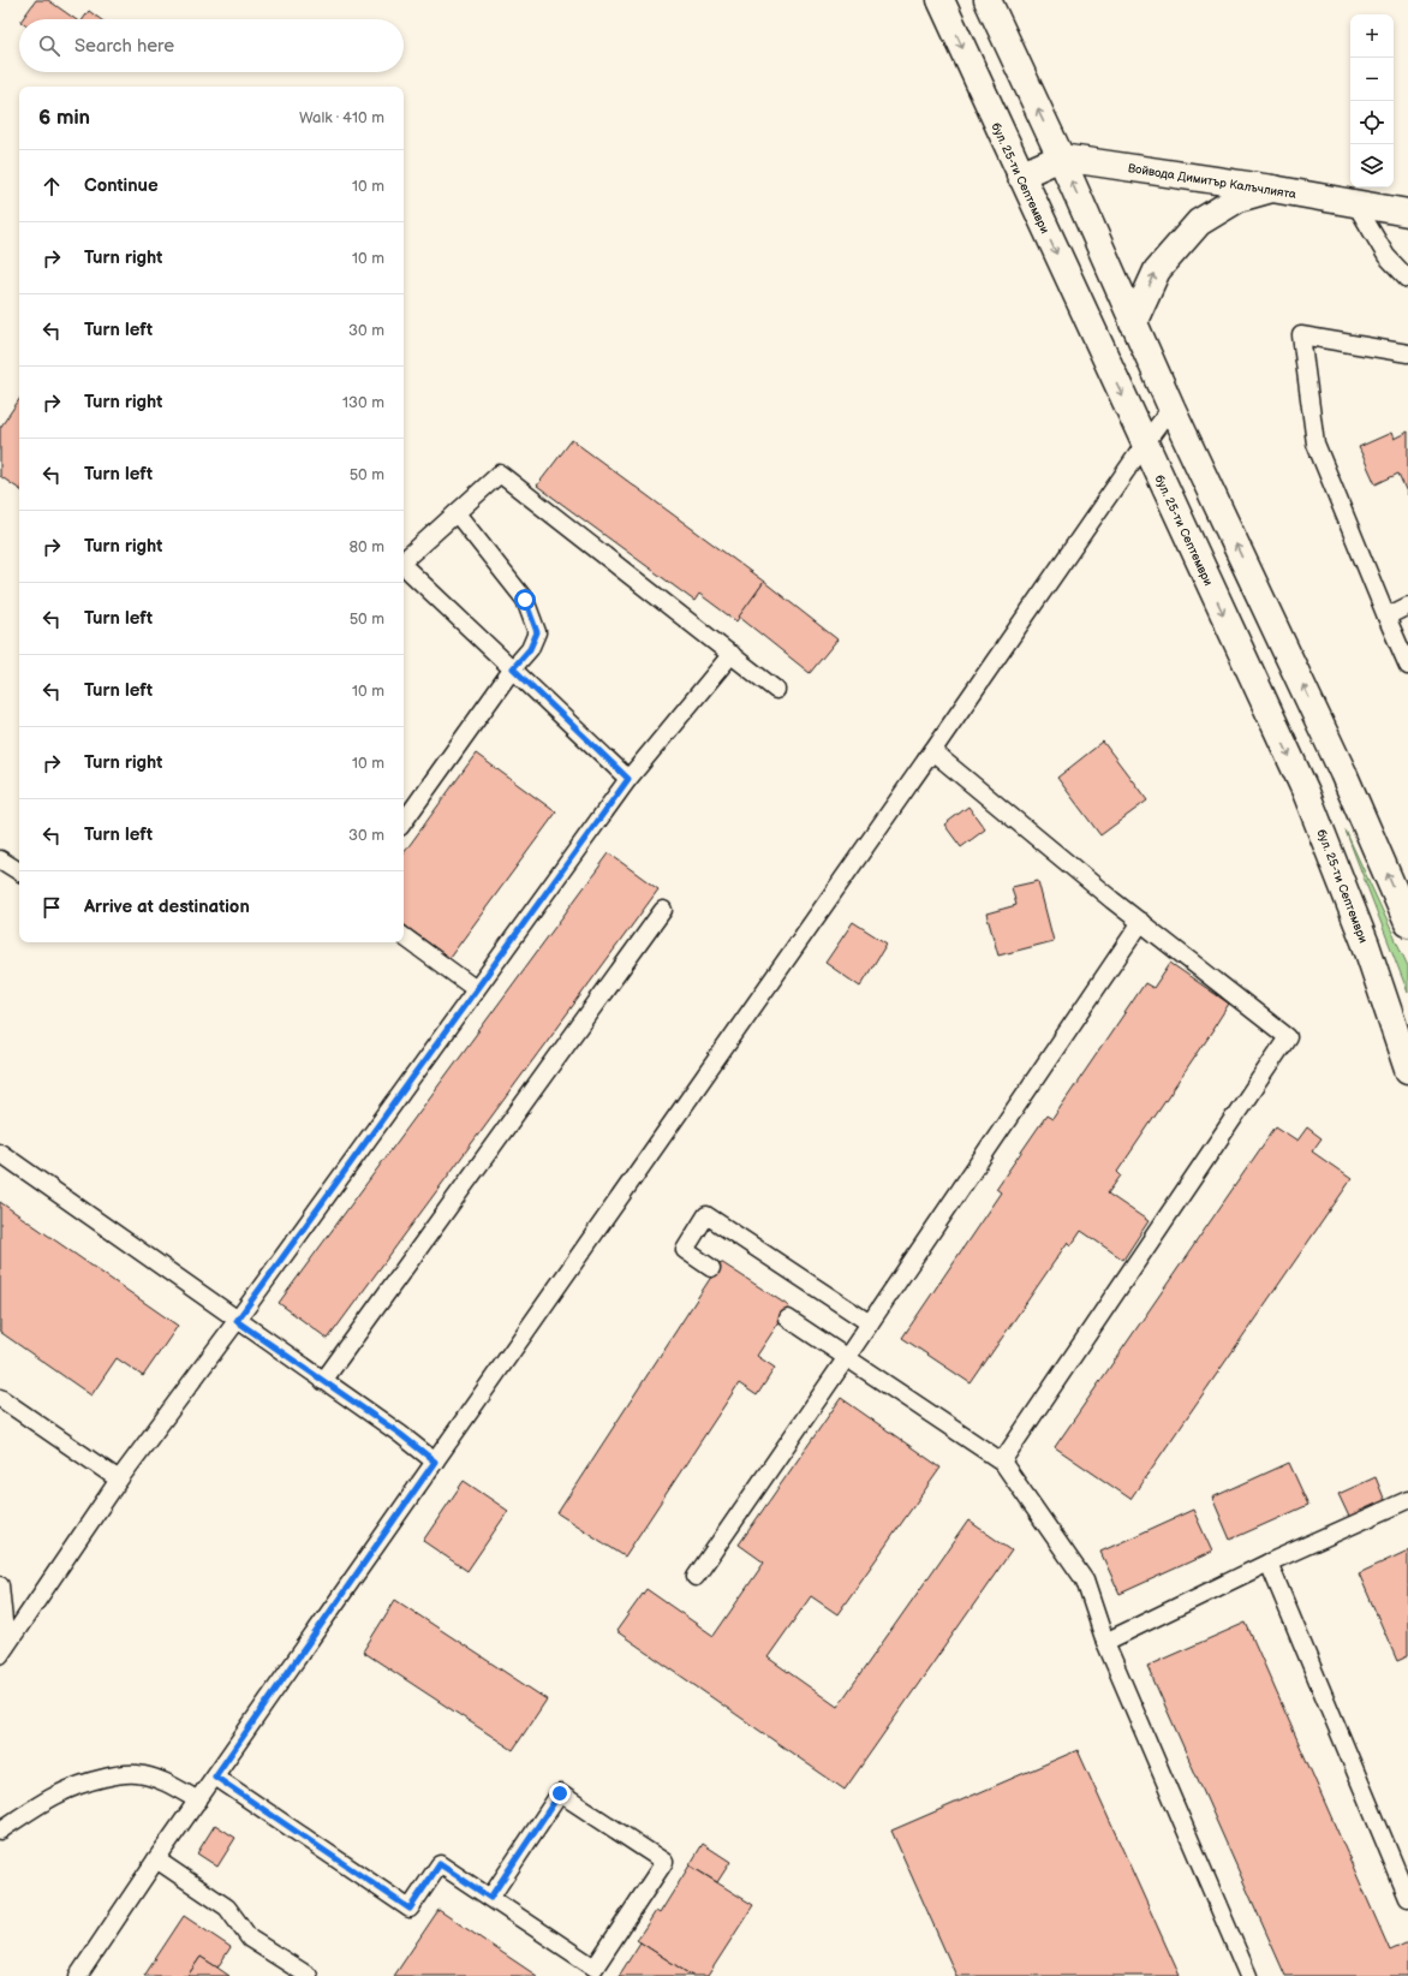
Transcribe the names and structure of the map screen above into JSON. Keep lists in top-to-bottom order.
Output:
{
  "streets": {
    "main road": ["бул. 25-ти Септември", "Войвода Димитър Калъчлията"]
  },
  "page": {
    "map_buttons": ["+", "−"],
    "search": "Search here",
    "heading": ["6 min", "Walk · 410 m"],
    "list": [
      ["Continue", "10 m"],
      ["Turn right", "10 m"],
      ["Turn left", "30 m"],
      ["Turn right", "130 m"],
      ["Turn left", "50 m"],
      ["Turn right", "80 m"],
      ["Turn left", "50 m"],
      ["Turn left", "10 m"],
      ["Turn right", "10 m"],
      ["Turn left", "30 m"],
      "Arrive at destination"
    ]
  }
}
